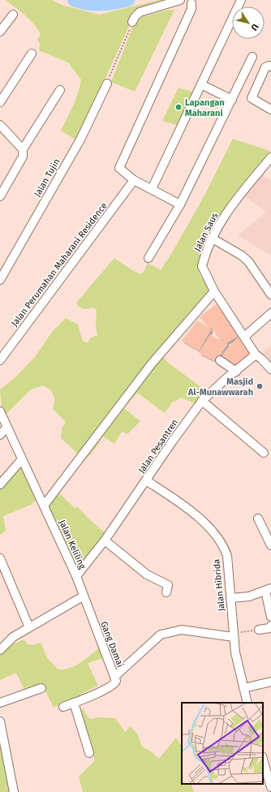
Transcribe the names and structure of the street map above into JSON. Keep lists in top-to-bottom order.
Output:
{
  "streets": {
    "street": [
      "Jalan Tujin",
      "Jalan Saus",
      "Jalan Perumahan Maharani Residence",
      "Jalan Pesantren",
      "Jalan Keliling",
      "Jalan Hibrida",
      "Gang Damai"
    ]
  },
  "crossings": [
    ["Jalan Saus", "Jalan Pesantren"],
    ["Jalan Pesantren", "Jalan Keliling"],
    ["Jalan Pesantren", "Jalan Hibrida"],
    ["Jalan Keliling", "Gang Damai"]
  ],
  "places": ["Lapangan Maharani", "Masjid Al-Munawwarah"],
  "north": "bottom right"
}
